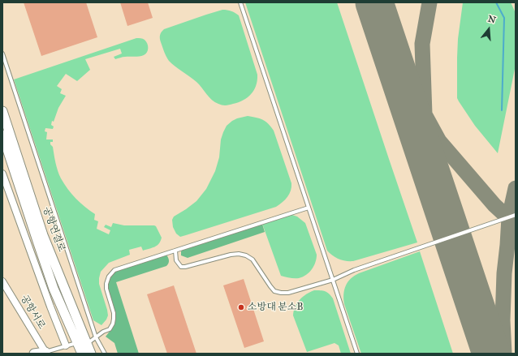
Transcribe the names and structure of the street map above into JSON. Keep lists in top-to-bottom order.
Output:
{
  "streets": {
    "street": ["공항연결로", "공항서로"]
  },
  "places": ["소방대 분소B"],
  "north": "top"
}
